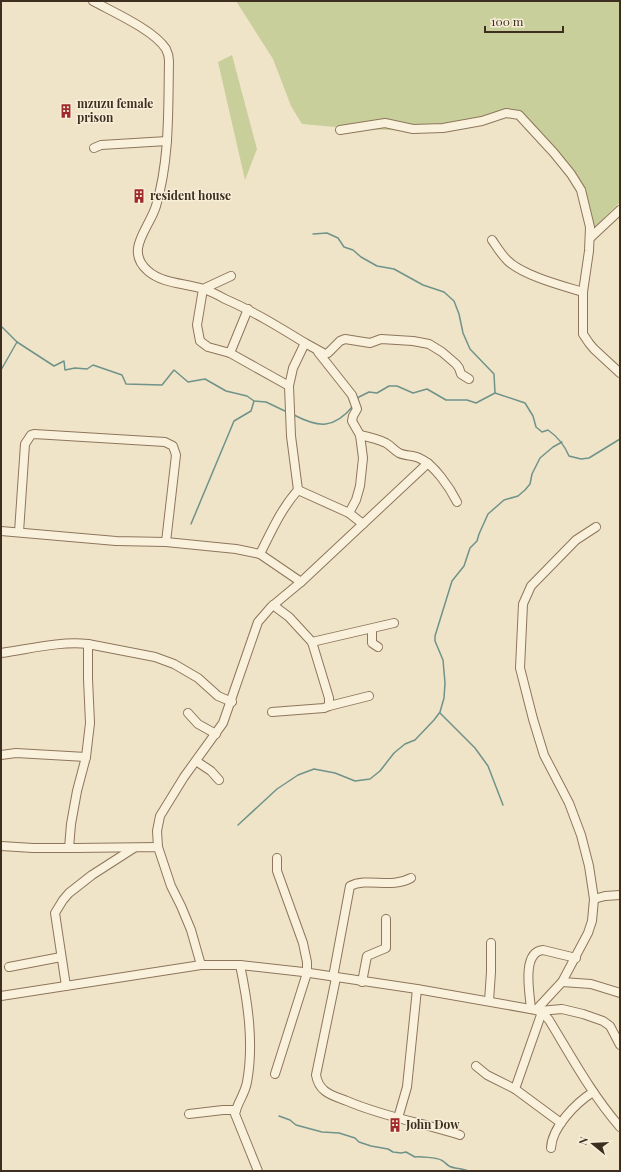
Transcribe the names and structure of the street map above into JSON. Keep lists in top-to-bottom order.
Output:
{
  "places": {
    "building": ["mzuzu female prison", "resident house", "John Dow"]
  },
  "scale_bar": "100 m",
  "north": "left"
}
